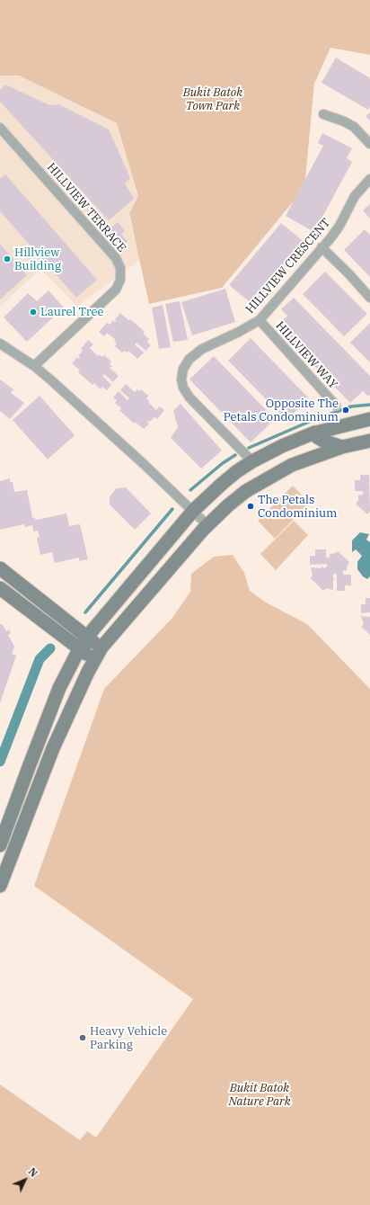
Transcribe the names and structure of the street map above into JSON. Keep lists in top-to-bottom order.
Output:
{
  "streets": {
    "street": ["HILLVIEW TERRACE", "HILLVIEW CRESCENT", "HILLVIEW WAY"]
  },
  "crossings": [
    ["HILLVIEW CRESCENT", "HILLVIEW WAY"]
  ],
  "parks": ["Bukit Batok Town Park", "Bukit Batok Nature Park"],
  "places": [
    "Hillview Building",
    "Laurel Tree",
    "Opposite The Petals Condominium",
    "The Petals Condominium",
    "Heavy Vehicle Parking"
  ],
  "north": "top right"
}
